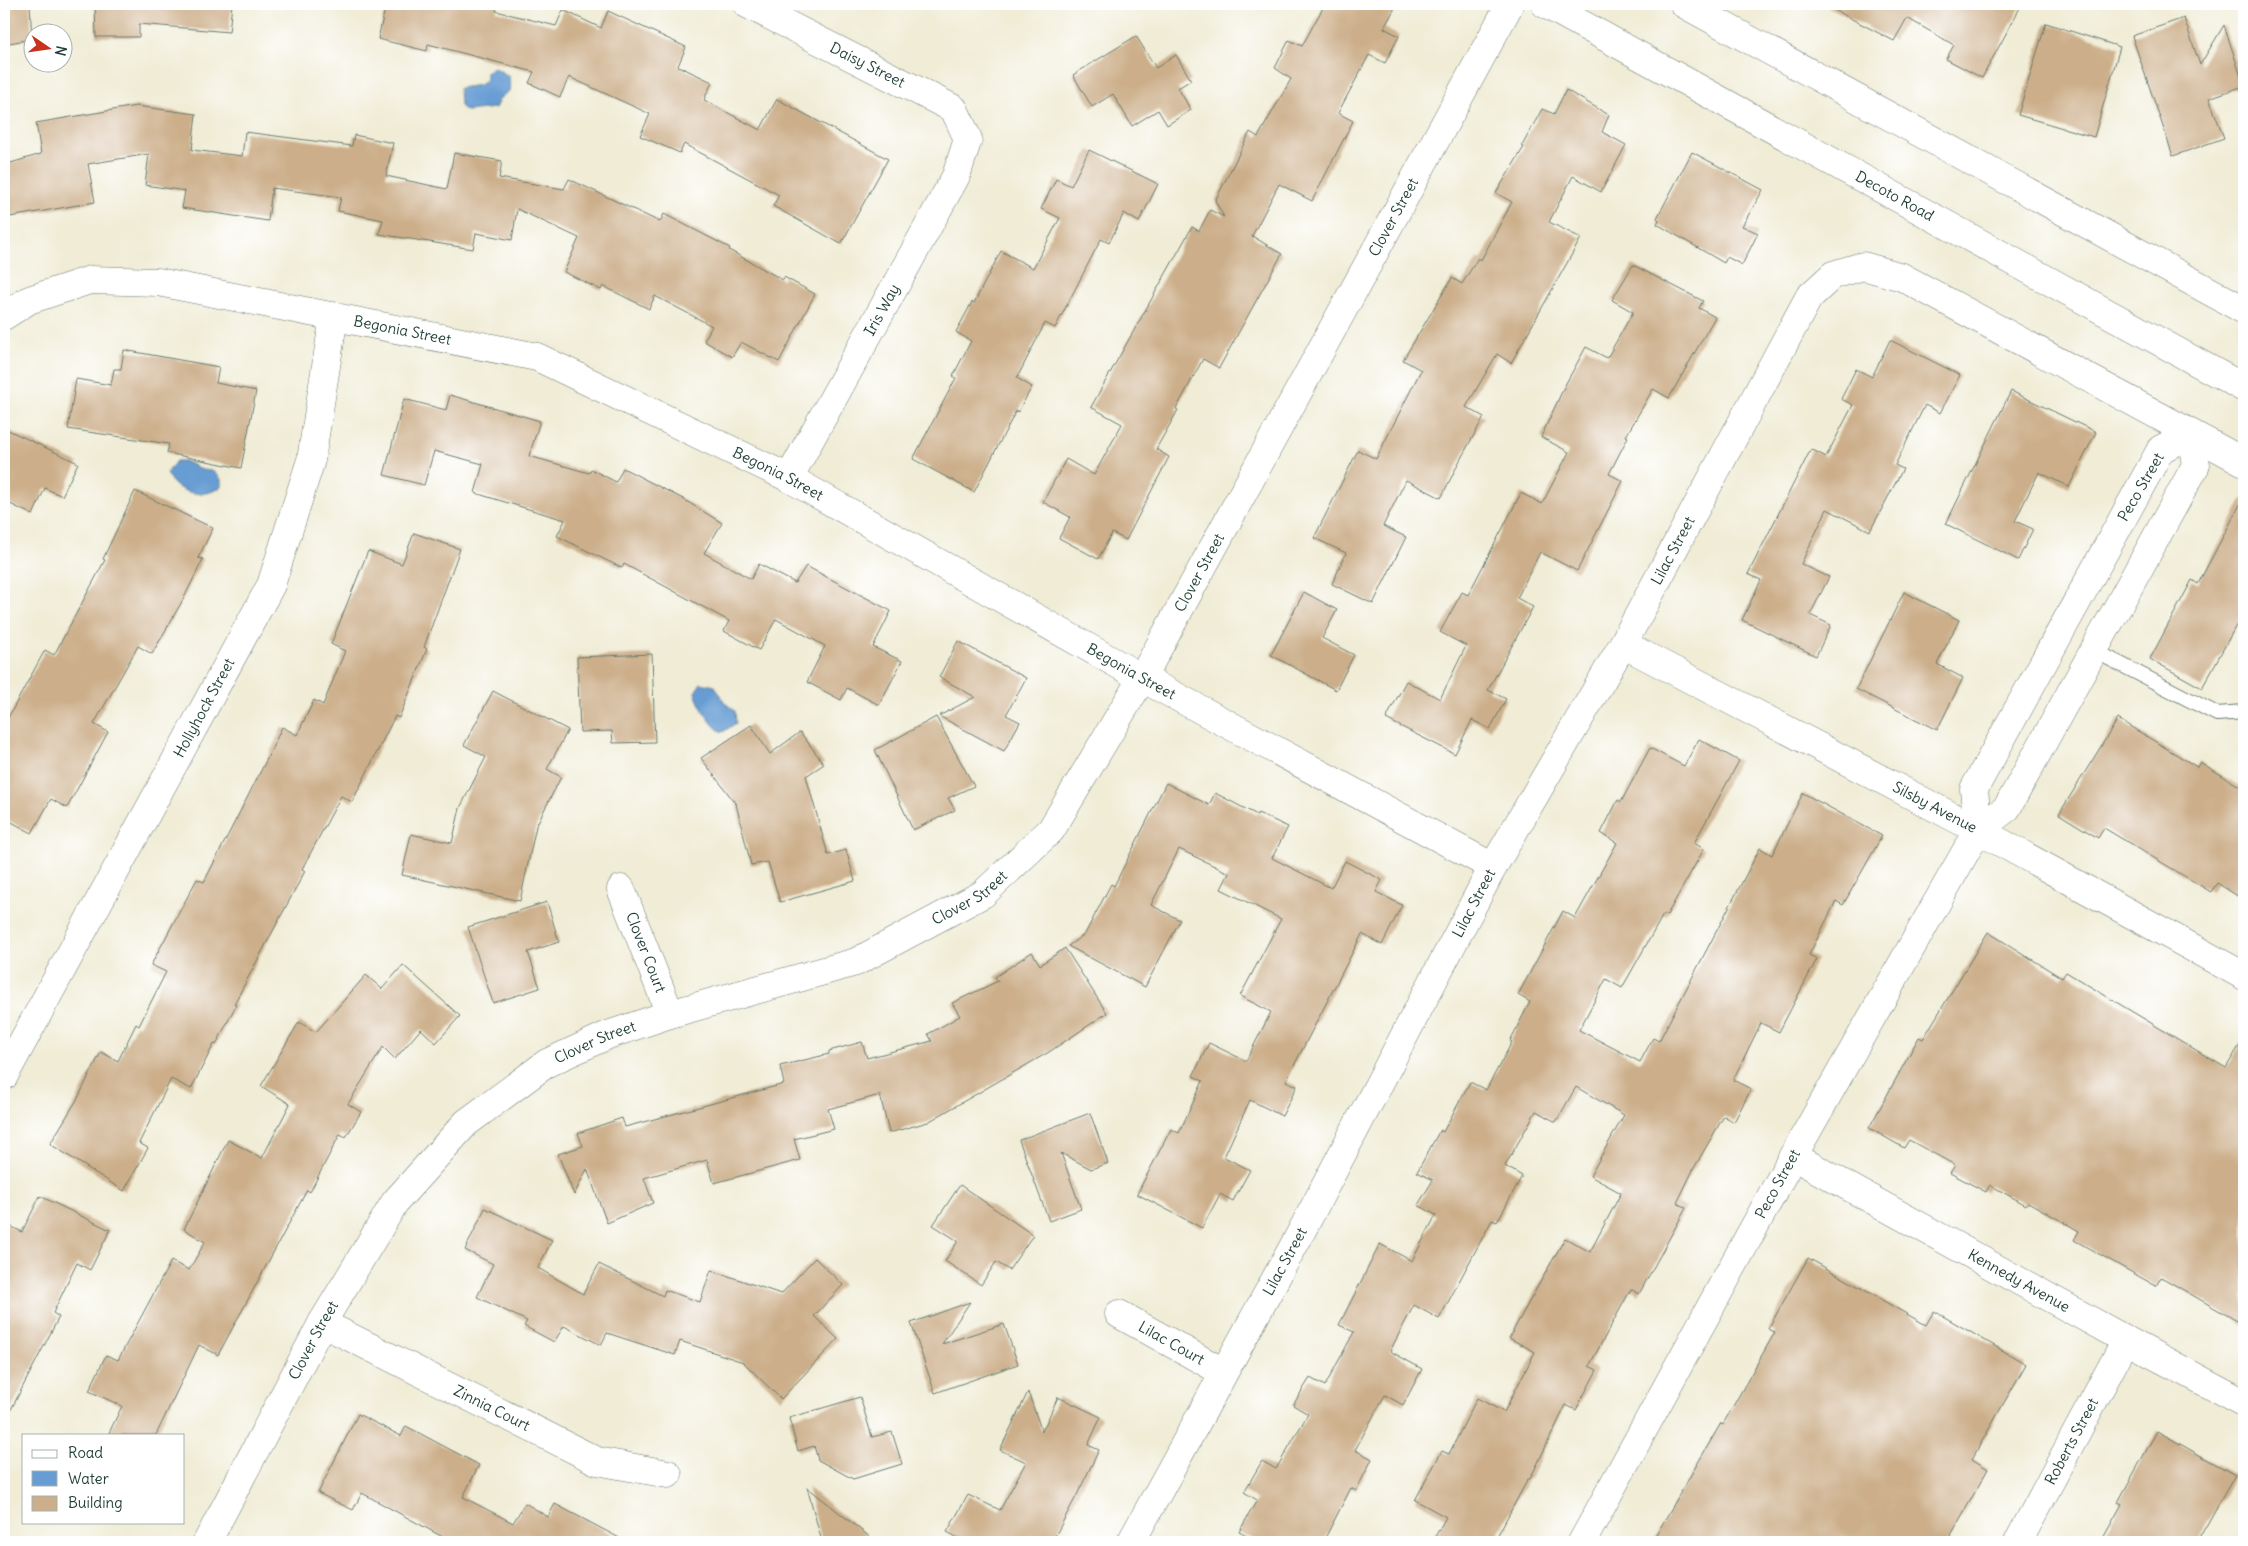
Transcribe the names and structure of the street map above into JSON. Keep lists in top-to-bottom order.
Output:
{
  "streets": {
    "street": [
      "Daisy Street",
      "Decoto Road",
      "Clover Street",
      "Iris Way",
      "Begonia Street",
      "Peco Street",
      "Lilac Street",
      "Hollyhock Street",
      "Silsby Avenue",
      "Clover Court",
      "Kennedy Avenue",
      "Lilac Court",
      "Zinnia Court",
      "Roberts Street"
    ]
  },
  "crossings": [
    ["Daisy Street", "Iris Way"],
    ["Clover Street", "Begonia Street"],
    ["Clover Street", "Clover Court"],
    ["Clover Street", "Zinnia Court"],
    ["Iris Way", "Begonia Street"],
    ["Begonia Street", "Lilac Street"],
    ["Begonia Street", "Hollyhock Street"],
    ["Peco Street", "Lilac Street"],
    ["Peco Street", "Silsby Avenue"],
    ["Peco Street", "Kennedy Avenue"],
    ["Lilac Street", "Silsby Avenue"],
    ["Lilac Street", "Lilac Court"],
    ["Kennedy Avenue", "Roberts Street"]
  ],
  "legend": ["Road", "Water", "Building"],
  "north": "right"
}
